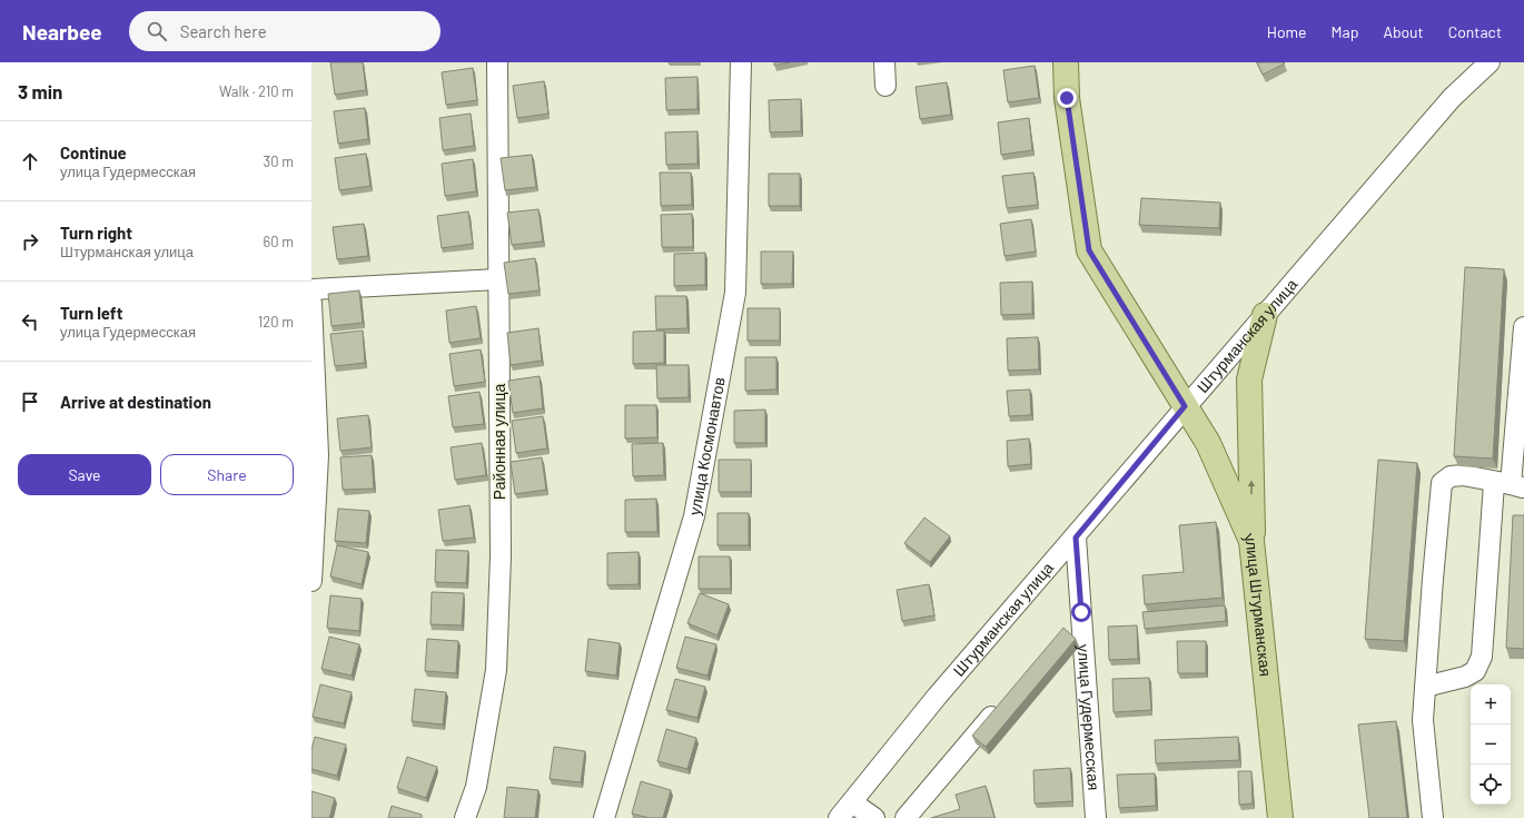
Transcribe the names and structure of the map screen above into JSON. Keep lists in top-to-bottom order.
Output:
{
  "streets": {
    "main road": ["улица Штурманская"],
    "street": [
      "Штурманская улица",
      "Районная улица",
      "улица Космонавтов",
      "улица Гудермесская"
    ]
  },
  "crossings": [
    ["Штурманская улица", "улица Штурманская"],
    ["Штурманская улица", "улица Гудермесская"]
  ],
  "page": {
    "header": "Nearbee",
    "search": "Search here",
    "nav": [
      "Home",
      "Map",
      "About",
      "Contact"
    ],
    "heading": ["3 min", "Walk · 210 m"],
    "list": [
      ["Continue", "улица Гудермесская", "30 m"],
      ["Turn right", "Штурманская улица", "60 m"],
      ["Turn left", "улица Гудермесская", "120 m"],
      "Arrive at destination"
    ],
    "buttons": ["Save", "Share"],
    "map_buttons": ["+", "−"]
  }
}
